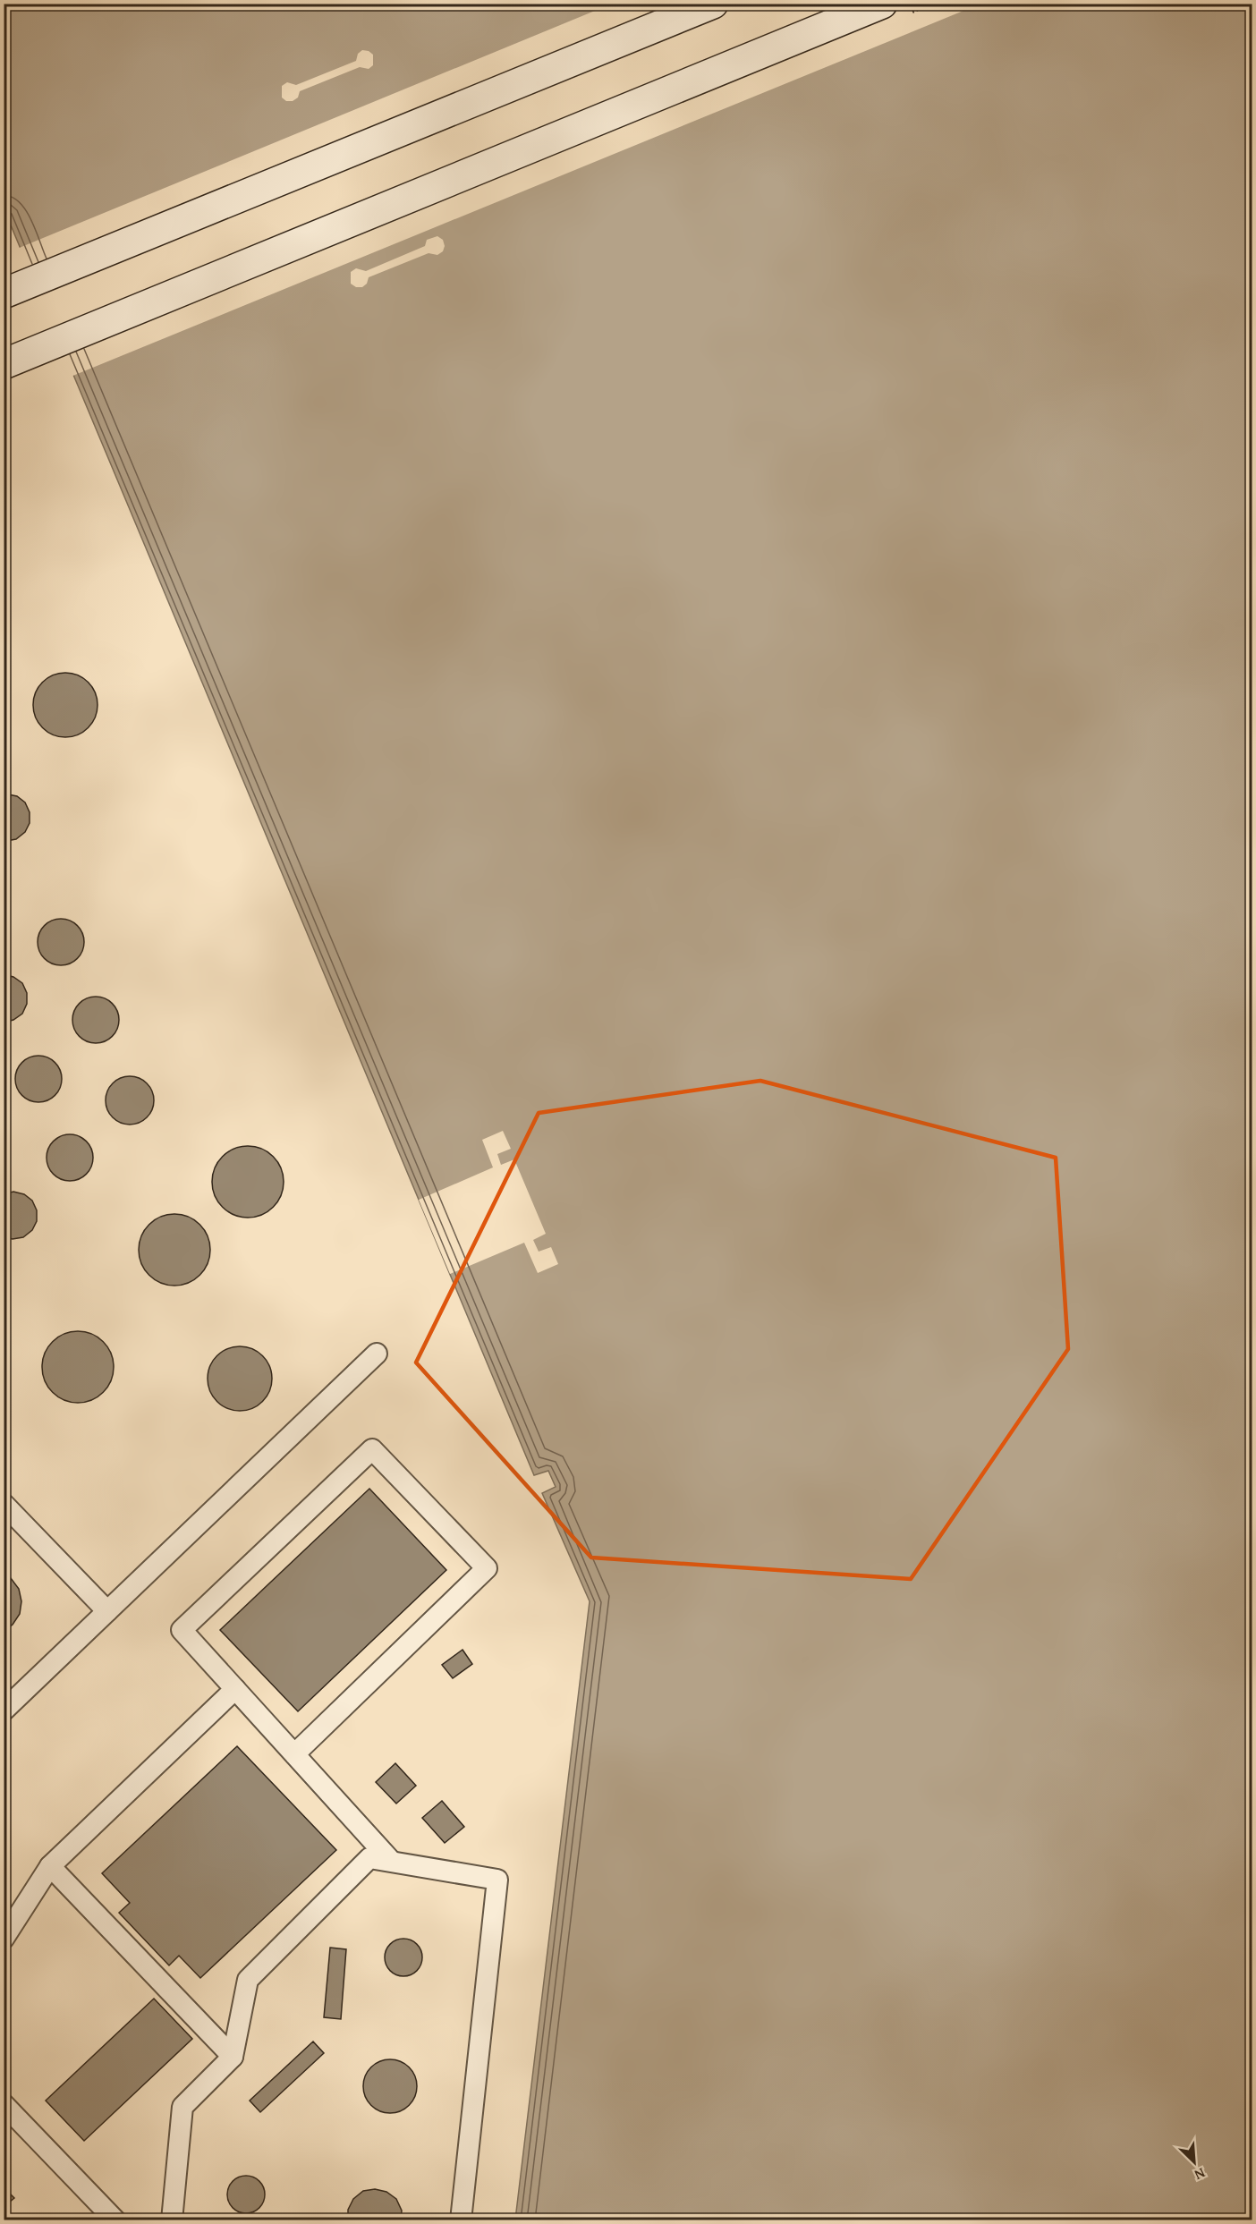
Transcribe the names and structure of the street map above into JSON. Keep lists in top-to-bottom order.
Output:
{
  "north": "bottom right"
}
